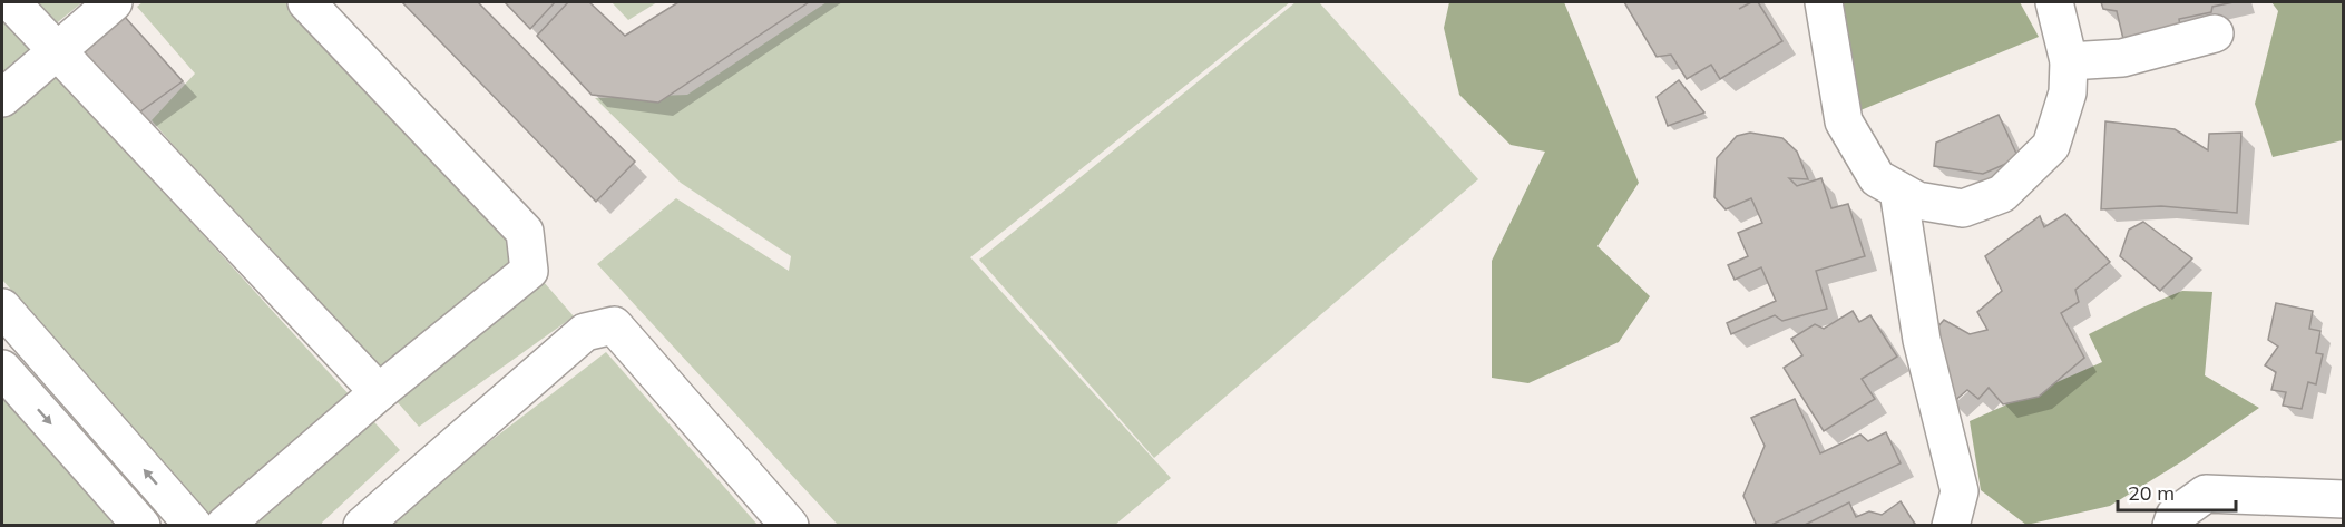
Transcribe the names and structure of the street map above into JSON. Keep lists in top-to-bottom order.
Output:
{
  "scale_bar": "20 m"
}
